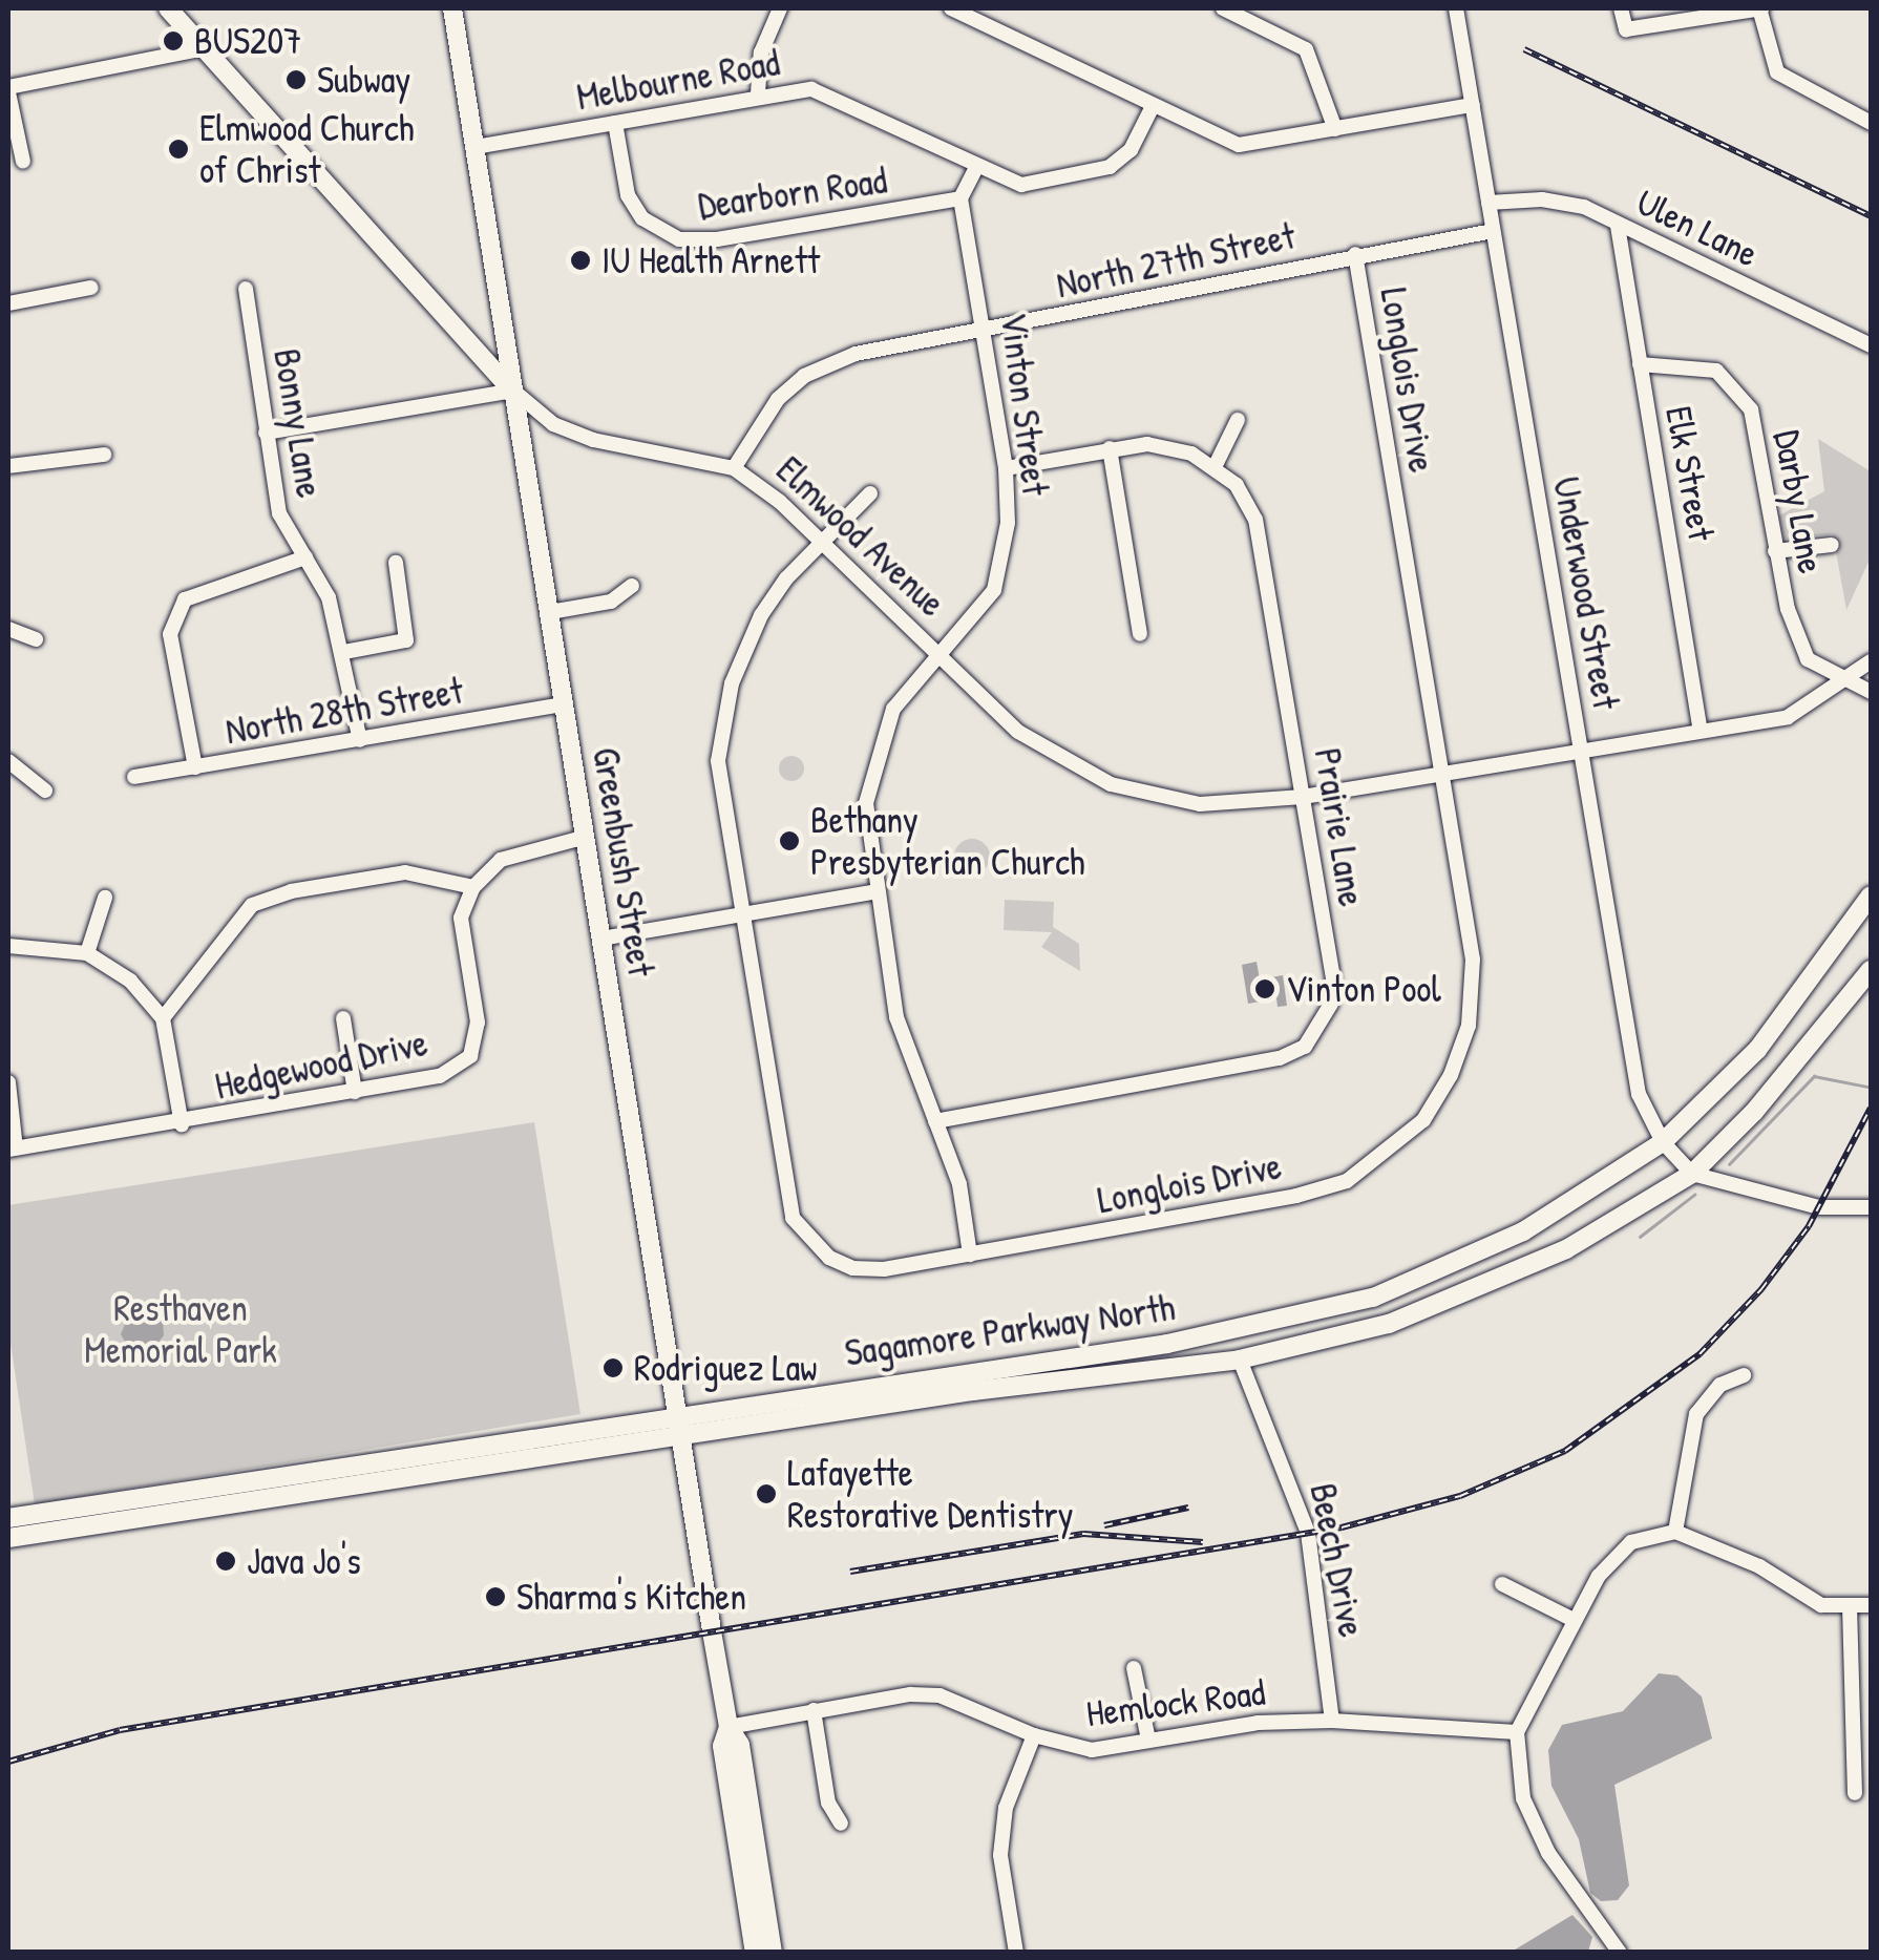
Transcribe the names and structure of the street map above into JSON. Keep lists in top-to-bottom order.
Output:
{
  "streets": {
    "main road": ["Elmwood Avenue", "Greenbush Street", "Sagamore Parkway North"],
    "street": [
      "Melbourne Road",
      "Dearborn Road",
      "Ulen Lane",
      "North 27th Street",
      "Longlois Drive",
      "Vinton Street",
      "Bonny Lane",
      "Elk Street",
      "Darby Lane",
      "Underwood Street",
      "North 28th Street",
      "Prairie Lane",
      "Hedgewood Drive",
      "Beech Drive",
      "Hemlock Road"
    ]
  },
  "crossings": [
    ["Melbourne Road", "Dearborn Road"],
    ["Melbourne Road", "Greenbush Street"],
    ["Dearborn Road", "Vinton Street"],
    ["Ulen Lane", "Elk Street"],
    ["Ulen Lane", "Underwood Street"],
    ["North 27th Street", "Longlois Drive"],
    ["North 27th Street", "Vinton Street"],
    ["North 27th Street", "Elmwood Avenue"],
    ["North 27th Street", "Underwood Street"],
    ["Longlois Drive", "Vinton Street"],
    ["Longlois Drive", "Elmwood Avenue"],
    ["Vinton Street", "Elmwood Avenue"],
    ["Vinton Street", "Prairie Lane"],
    ["Bonny Lane", "North 28th Street"],
    ["Elk Street", "Darby Lane"],
    ["Elmwood Avenue", "Underwood Street"],
    ["Elmwood Avenue", "Prairie Lane"],
    ["Elmwood Avenue", "Greenbush Street"],
    ["Underwood Street", "Sagamore Parkway North"],
    ["North 28th Street", "Greenbush Street"],
    ["Greenbush Street", "Sagamore Parkway North"],
    ["Greenbush Street", "Hemlock Road"],
    ["Sagamore Parkway North", "Beech Drive"],
    ["Beech Drive", "Hemlock Road"]
  ],
  "parks": ["Resthaven Memorial Park"],
  "places": [
    "BUS207",
    "Subway",
    "Elmwood Church of Christ",
    "IU Health Arnett",
    "Bethany Presbyterian Church",
    "Vinton Pool",
    "Rodriguez Law",
    "Lafayette Restorative Dentistry",
    "Java Jo's",
    "Sharma's Kitchen"
  ]
}
